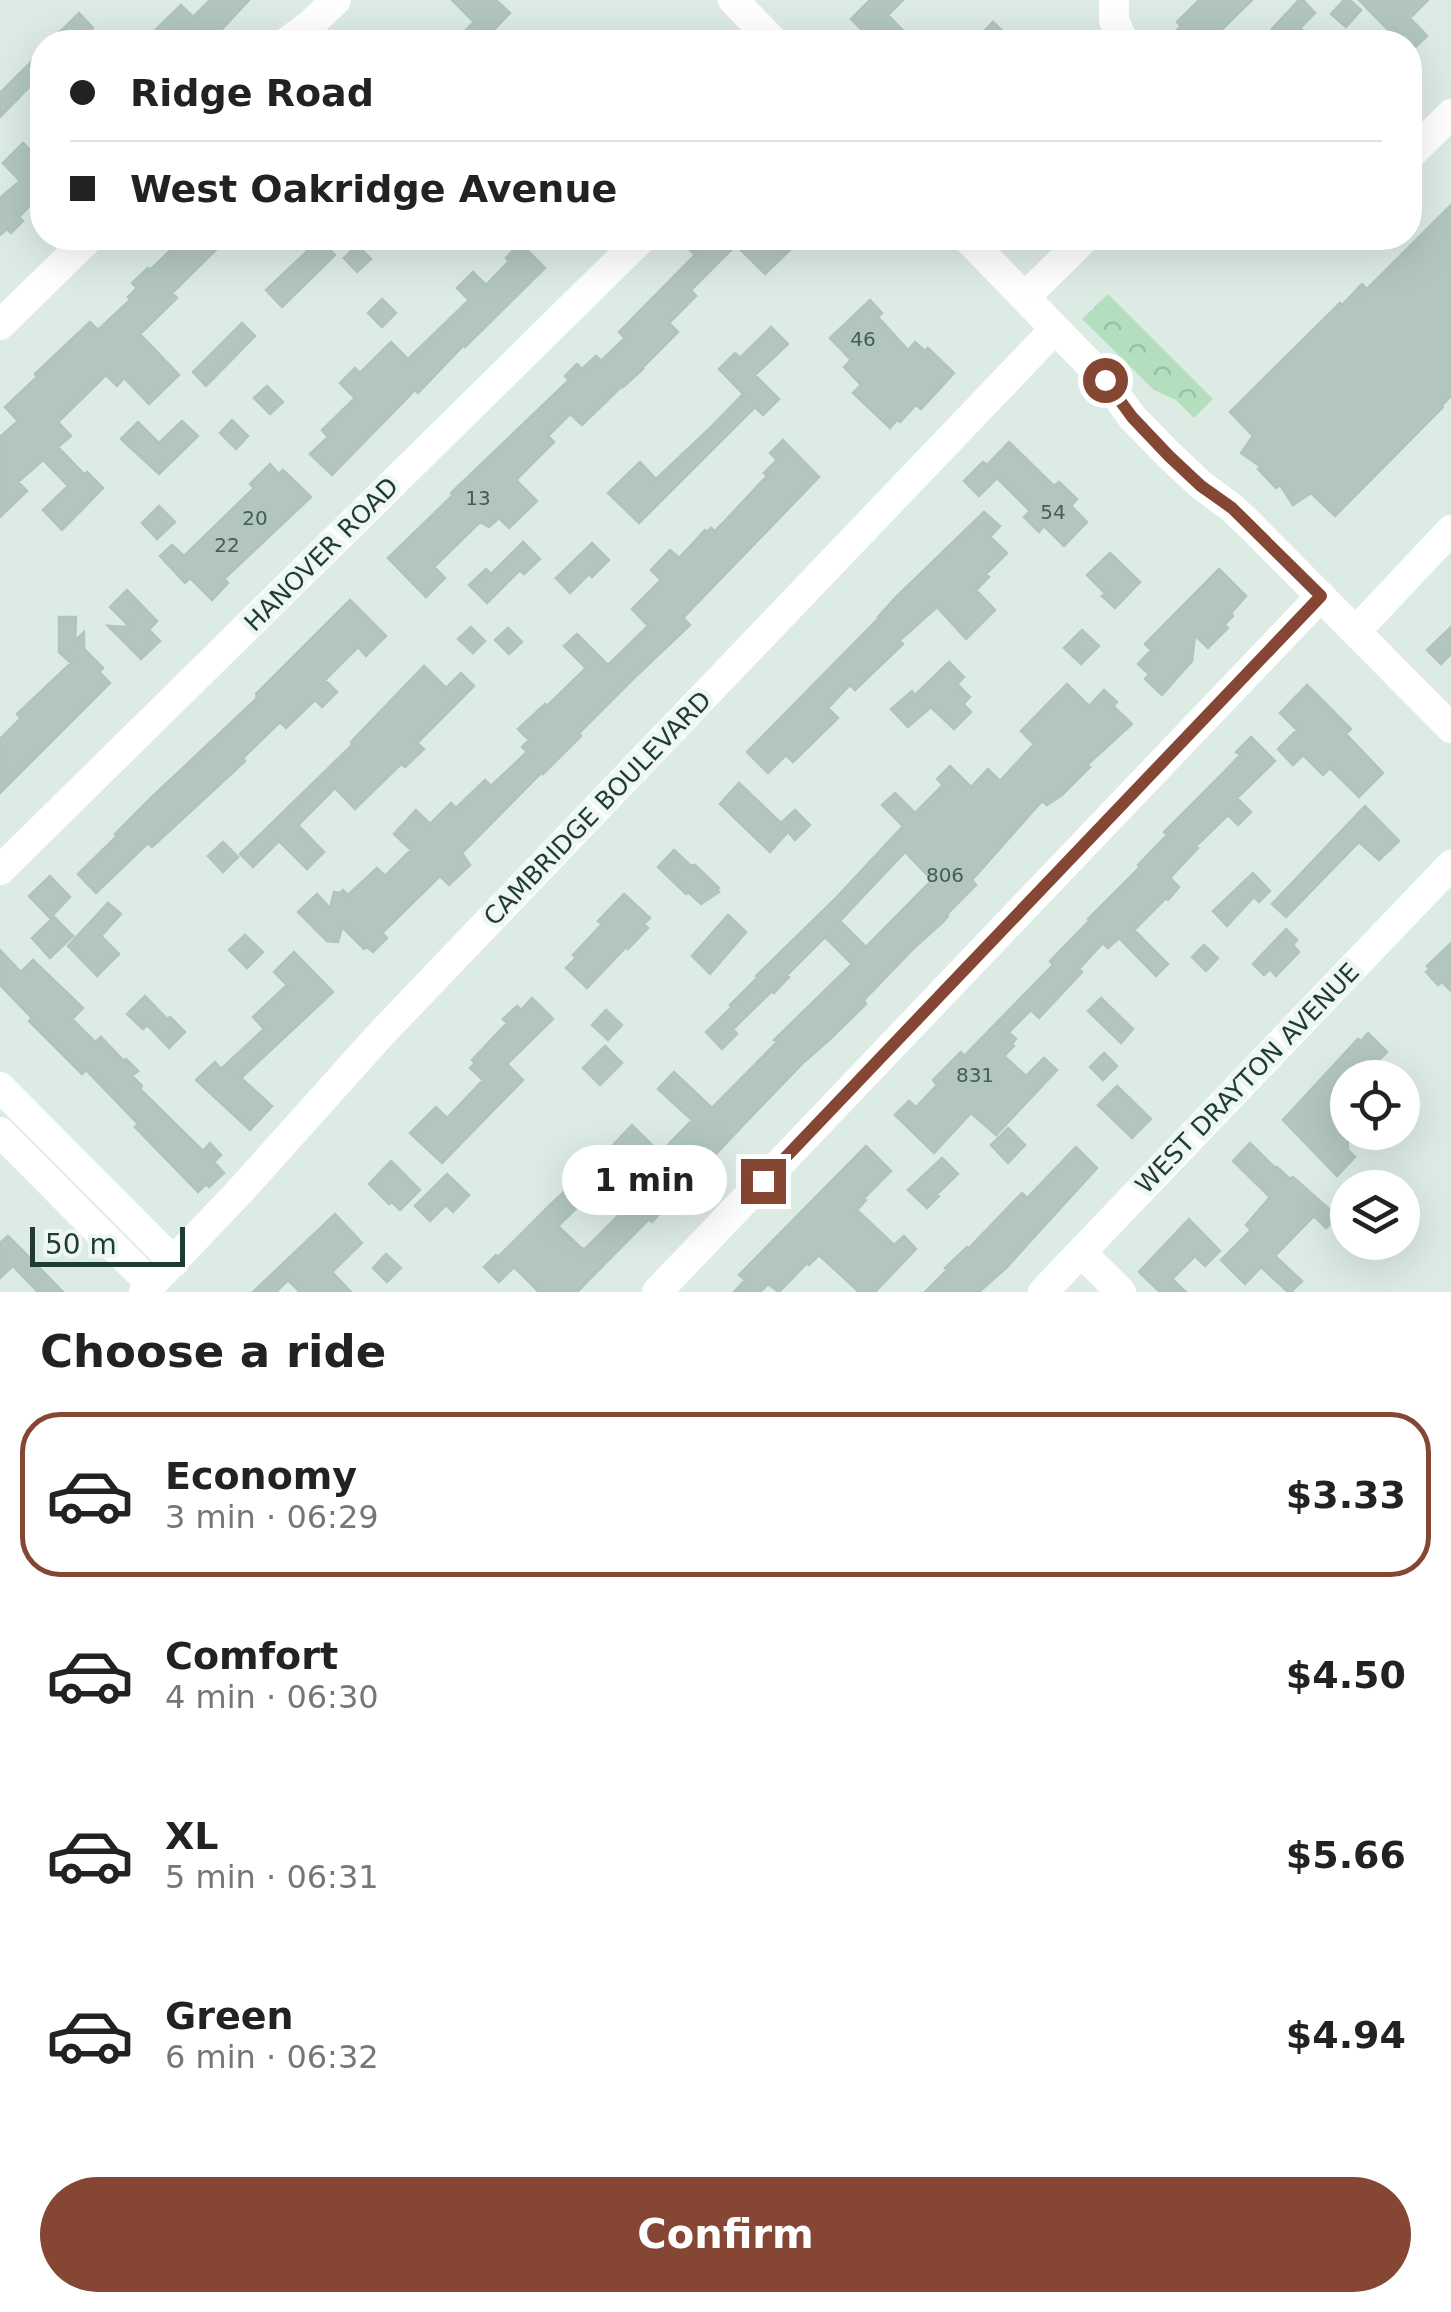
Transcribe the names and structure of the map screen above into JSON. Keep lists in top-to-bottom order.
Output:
{
  "streets": {
    "street": ["HANOVER ROAD", "CAMBRIDGE BOULEVARD", "WEST DRAYTON AVENUE"]
  },
  "house_numbers": [
    "46",
    "13",
    "54",
    "20",
    "22",
    "806",
    "831"
  ],
  "scale_bar": "50 m",
  "page": {
    "banner": ["Ridge Road", "West Oakridge Avenue"],
    "bubble": "1 min",
    "scale": "50 m",
    "heading": "Choose a ride",
    "list": [
      {
        "name": "Economy",
        "note": "3 min · 06:29",
        "value": "$3.33"
      },
      {
        "name": "Comfort",
        "note": "4 min · 06:30",
        "value": "$4.50"
      },
      {
        "name": "XL",
        "note": "5 min · 06:31",
        "value": "$5.66"
      },
      {
        "name": "Green",
        "note": "6 min · 06:32",
        "value": "$4.94"
      }
    ],
    "buttons": "Confirm"
  }
}
